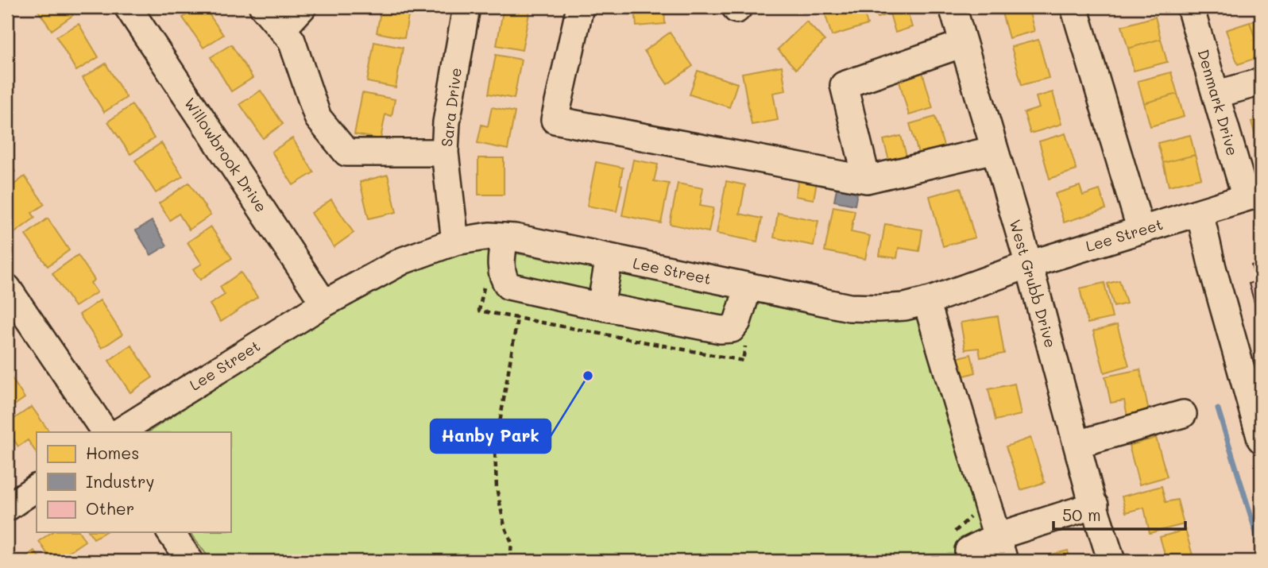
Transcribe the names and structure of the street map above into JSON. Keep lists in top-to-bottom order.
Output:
{
  "streets": {
    "street": [
      "Denmark Drive",
      "Sara Drive",
      "Willowbrook Drive",
      "Lee Street",
      "West Grubb Drive"
    ]
  },
  "crossings": [
    ["Denmark Drive", "Lee Street"],
    ["Sara Drive", "Lee Street"],
    ["Willowbrook Drive", "Lee Street"],
    ["Lee Street", "West Grubb Drive"]
  ],
  "places": ["Hanby Park"],
  "legend": ["Homes", "Industry", "Other"],
  "scale_bar": "50 m"
}
